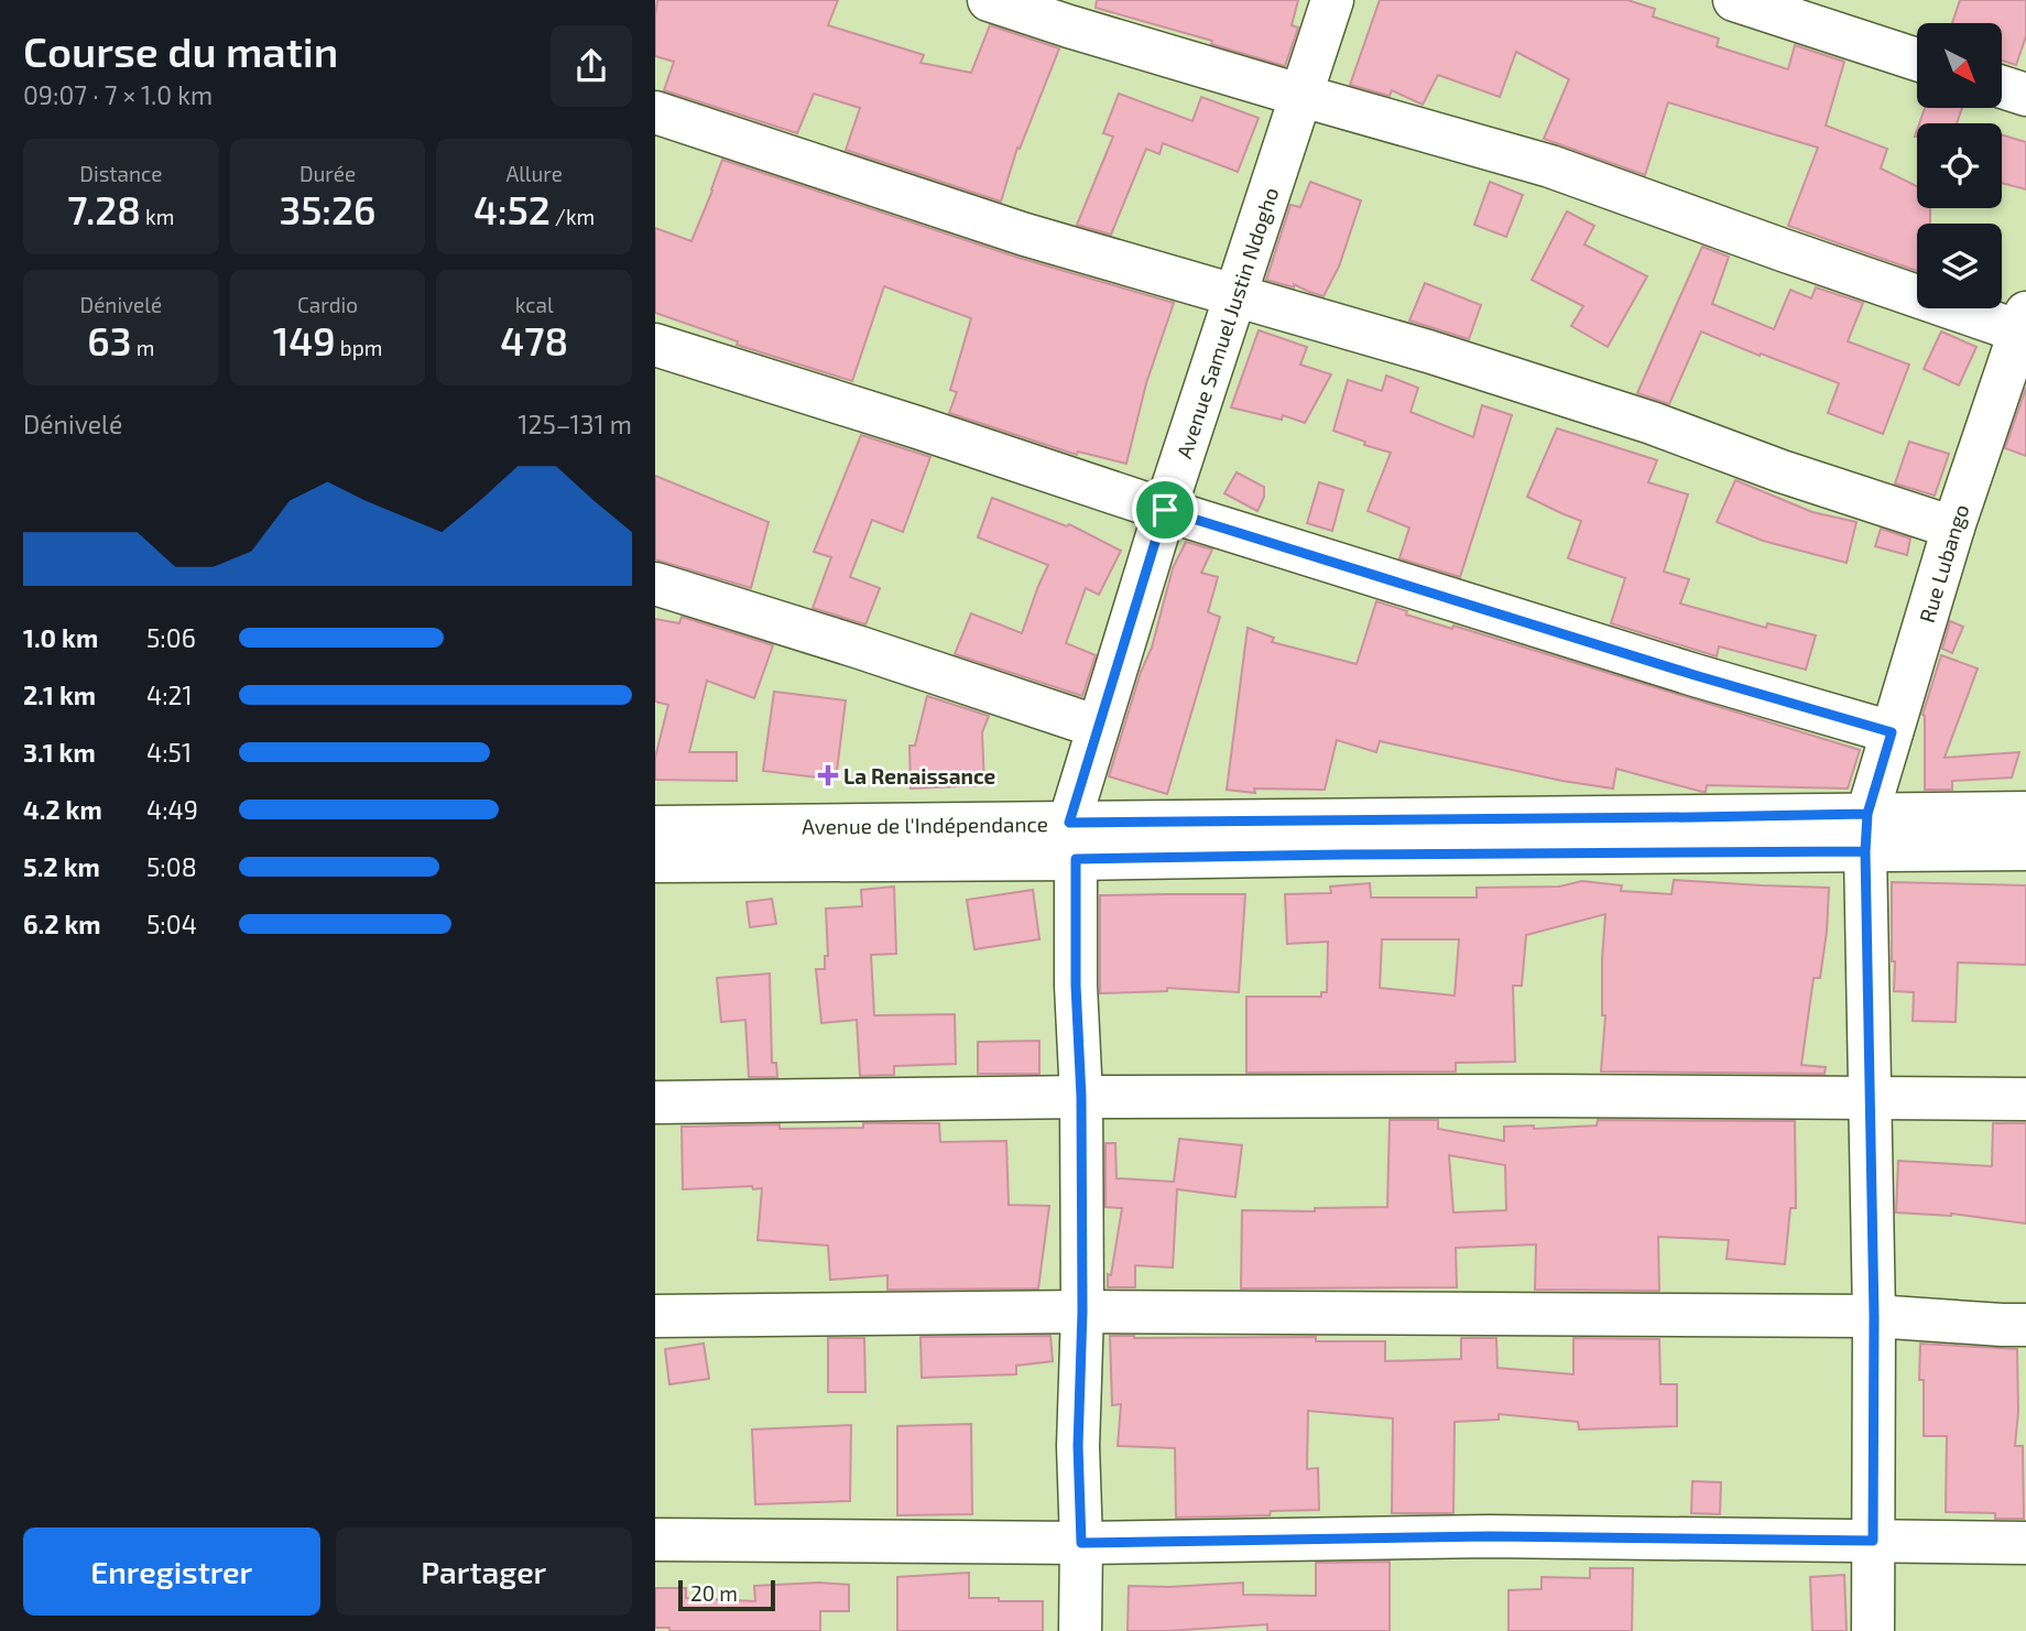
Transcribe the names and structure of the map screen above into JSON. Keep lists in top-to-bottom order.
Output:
{
  "streets": {
    "street": ["Avenue Samuel Justin Ndogho", "Rue Lubango", "Avenue de l'Indépendance"]
  },
  "crossings": [
    ["Avenue Samuel Justin Ndogho", "Avenue de l'Indépendance"],
    ["Rue Lubango", "Avenue de l'Indépendance"]
  ],
  "places": {
    "health": ["La Renaissance"]
  },
  "scale_bar": "20 m",
  "north": "bottom right",
  "page": {
    "heading": ["Course du matin", "09:07 · 7 × 1.0 km"],
    "stats": [
      ["Distance", "7.28 km"],
      ["Durée", "35:26"],
      ["Allure", "4:52 /km"],
      ["Dénivelé", "63 m"],
      ["Cardio", "149 bpm"],
      ["kcal", "478"]
    ],
    "chart": ["Dénivelé", "125–131 m"],
    "list": [
      {
        "name": "1.0 km",
        "note": "5:06"
      },
      {
        "name": "2.1 km",
        "note": "4:21"
      },
      {
        "name": "3.1 km",
        "note": "4:51"
      },
      {
        "name": "4.2 km",
        "note": "4:49"
      },
      {
        "name": "5.2 km",
        "note": "5:08"
      },
      {
        "name": "6.2 km",
        "note": "5:04"
      }
    ],
    "buttons": ["Enregistrer", "Partager"],
    "scale": "20 m"
  }
}
